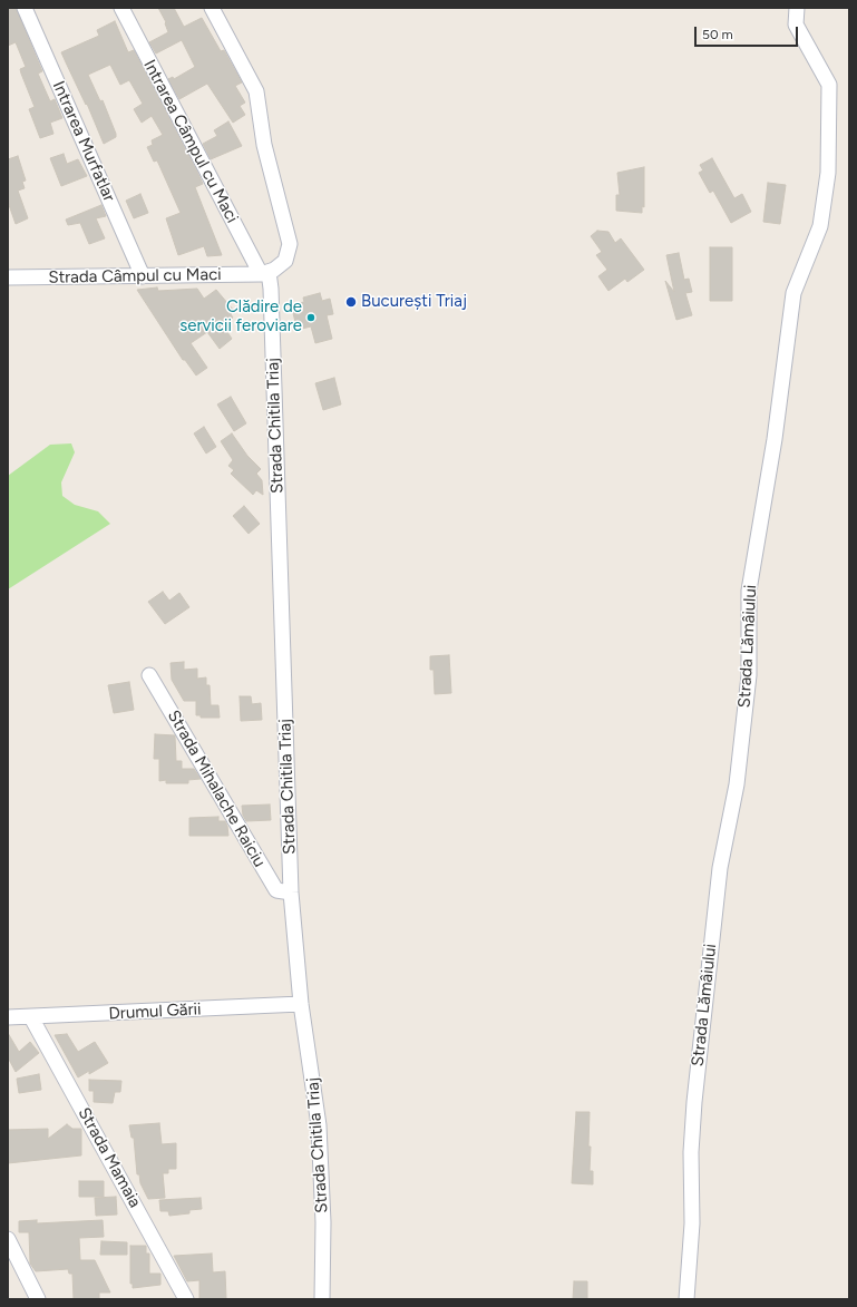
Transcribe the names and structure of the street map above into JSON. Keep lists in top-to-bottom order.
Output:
{
  "streets": {
    "street": [
      "Intrarea Murfatlar",
      "Intrarea Câmpul cu Maci",
      "Strada Câmpul cu Maci",
      "Strada Chitila Triaj",
      "Strada Lămâiului",
      "Strada Mihalache Raiciu",
      "Drumul Gării",
      "Strada Mamaia"
    ]
  },
  "crossings": [
    ["Intrarea Murfatlar", "Strada Câmpul cu Maci"],
    ["Intrarea Câmpul cu Maci", "Strada Câmpul cu Maci"],
    ["Intrarea Câmpul cu Maci", "Strada Chitila Triaj"],
    ["Strada Câmpul cu Maci", "Strada Chitila Triaj"],
    ["Strada Chitila Triaj", "Strada Mihalache Raiciu"],
    ["Strada Chitila Triaj", "Drumul Gării"],
    ["Drumul Gării", "Strada Mamaia"]
  ],
  "places": ["București Triaj", "Clădire de servicii feroviare"],
  "scale_bar": "50 m"
}
